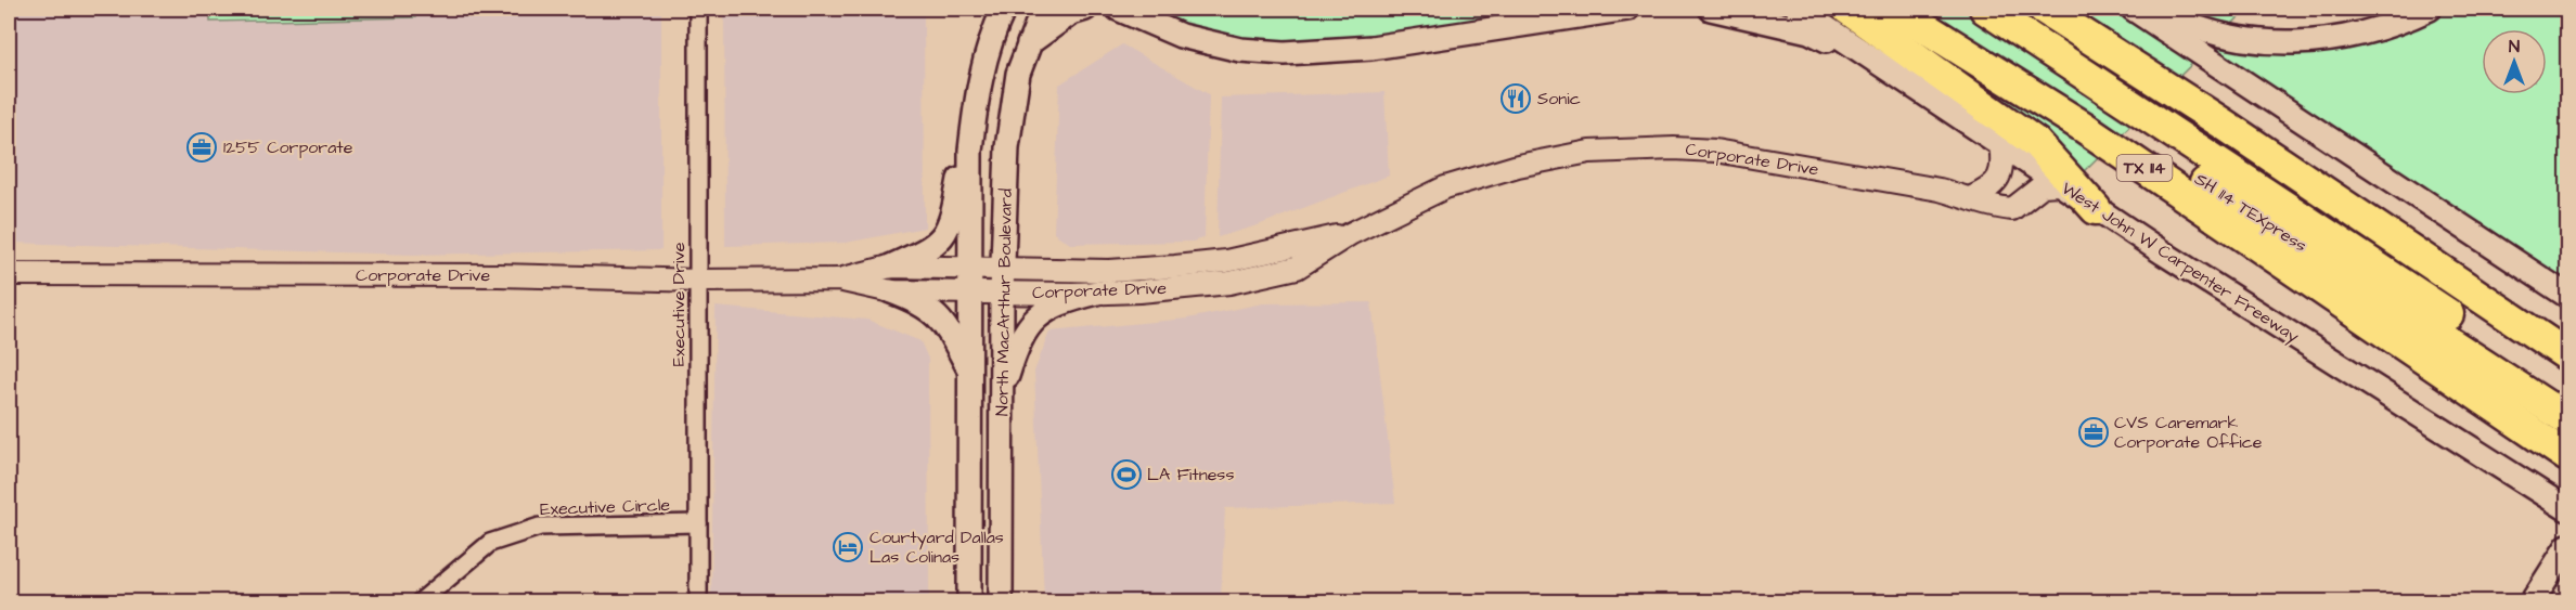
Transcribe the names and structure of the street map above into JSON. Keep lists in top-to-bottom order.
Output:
{
  "streets": {
    "highway": ["TX 114", "SH 114 TEXpress"],
    "main road": ["West John W Carpenter Freeway", "North MacArthur Boulevard"],
    "street": ["Corporate Drive", "Executive Drive", "Executive Circle"]
  },
  "crossings": [
    ["Corporate Drive", "West John W Carpenter Freeway"],
    ["Corporate Drive", "North MacArthur Boulevard"],
    ["Corporate Drive", "Executive Drive"],
    ["Executive Drive", "Executive Circle"]
  ],
  "places": {
    "restaurant": ["Sonic"],
    "office": ["1255 Corporate", "CVS Caremark Corporate Office"],
    "sports": ["LA Fitness"],
    "hotel": ["Courtyard Dallas Las Colinas"]
  },
  "north": "top"
}
